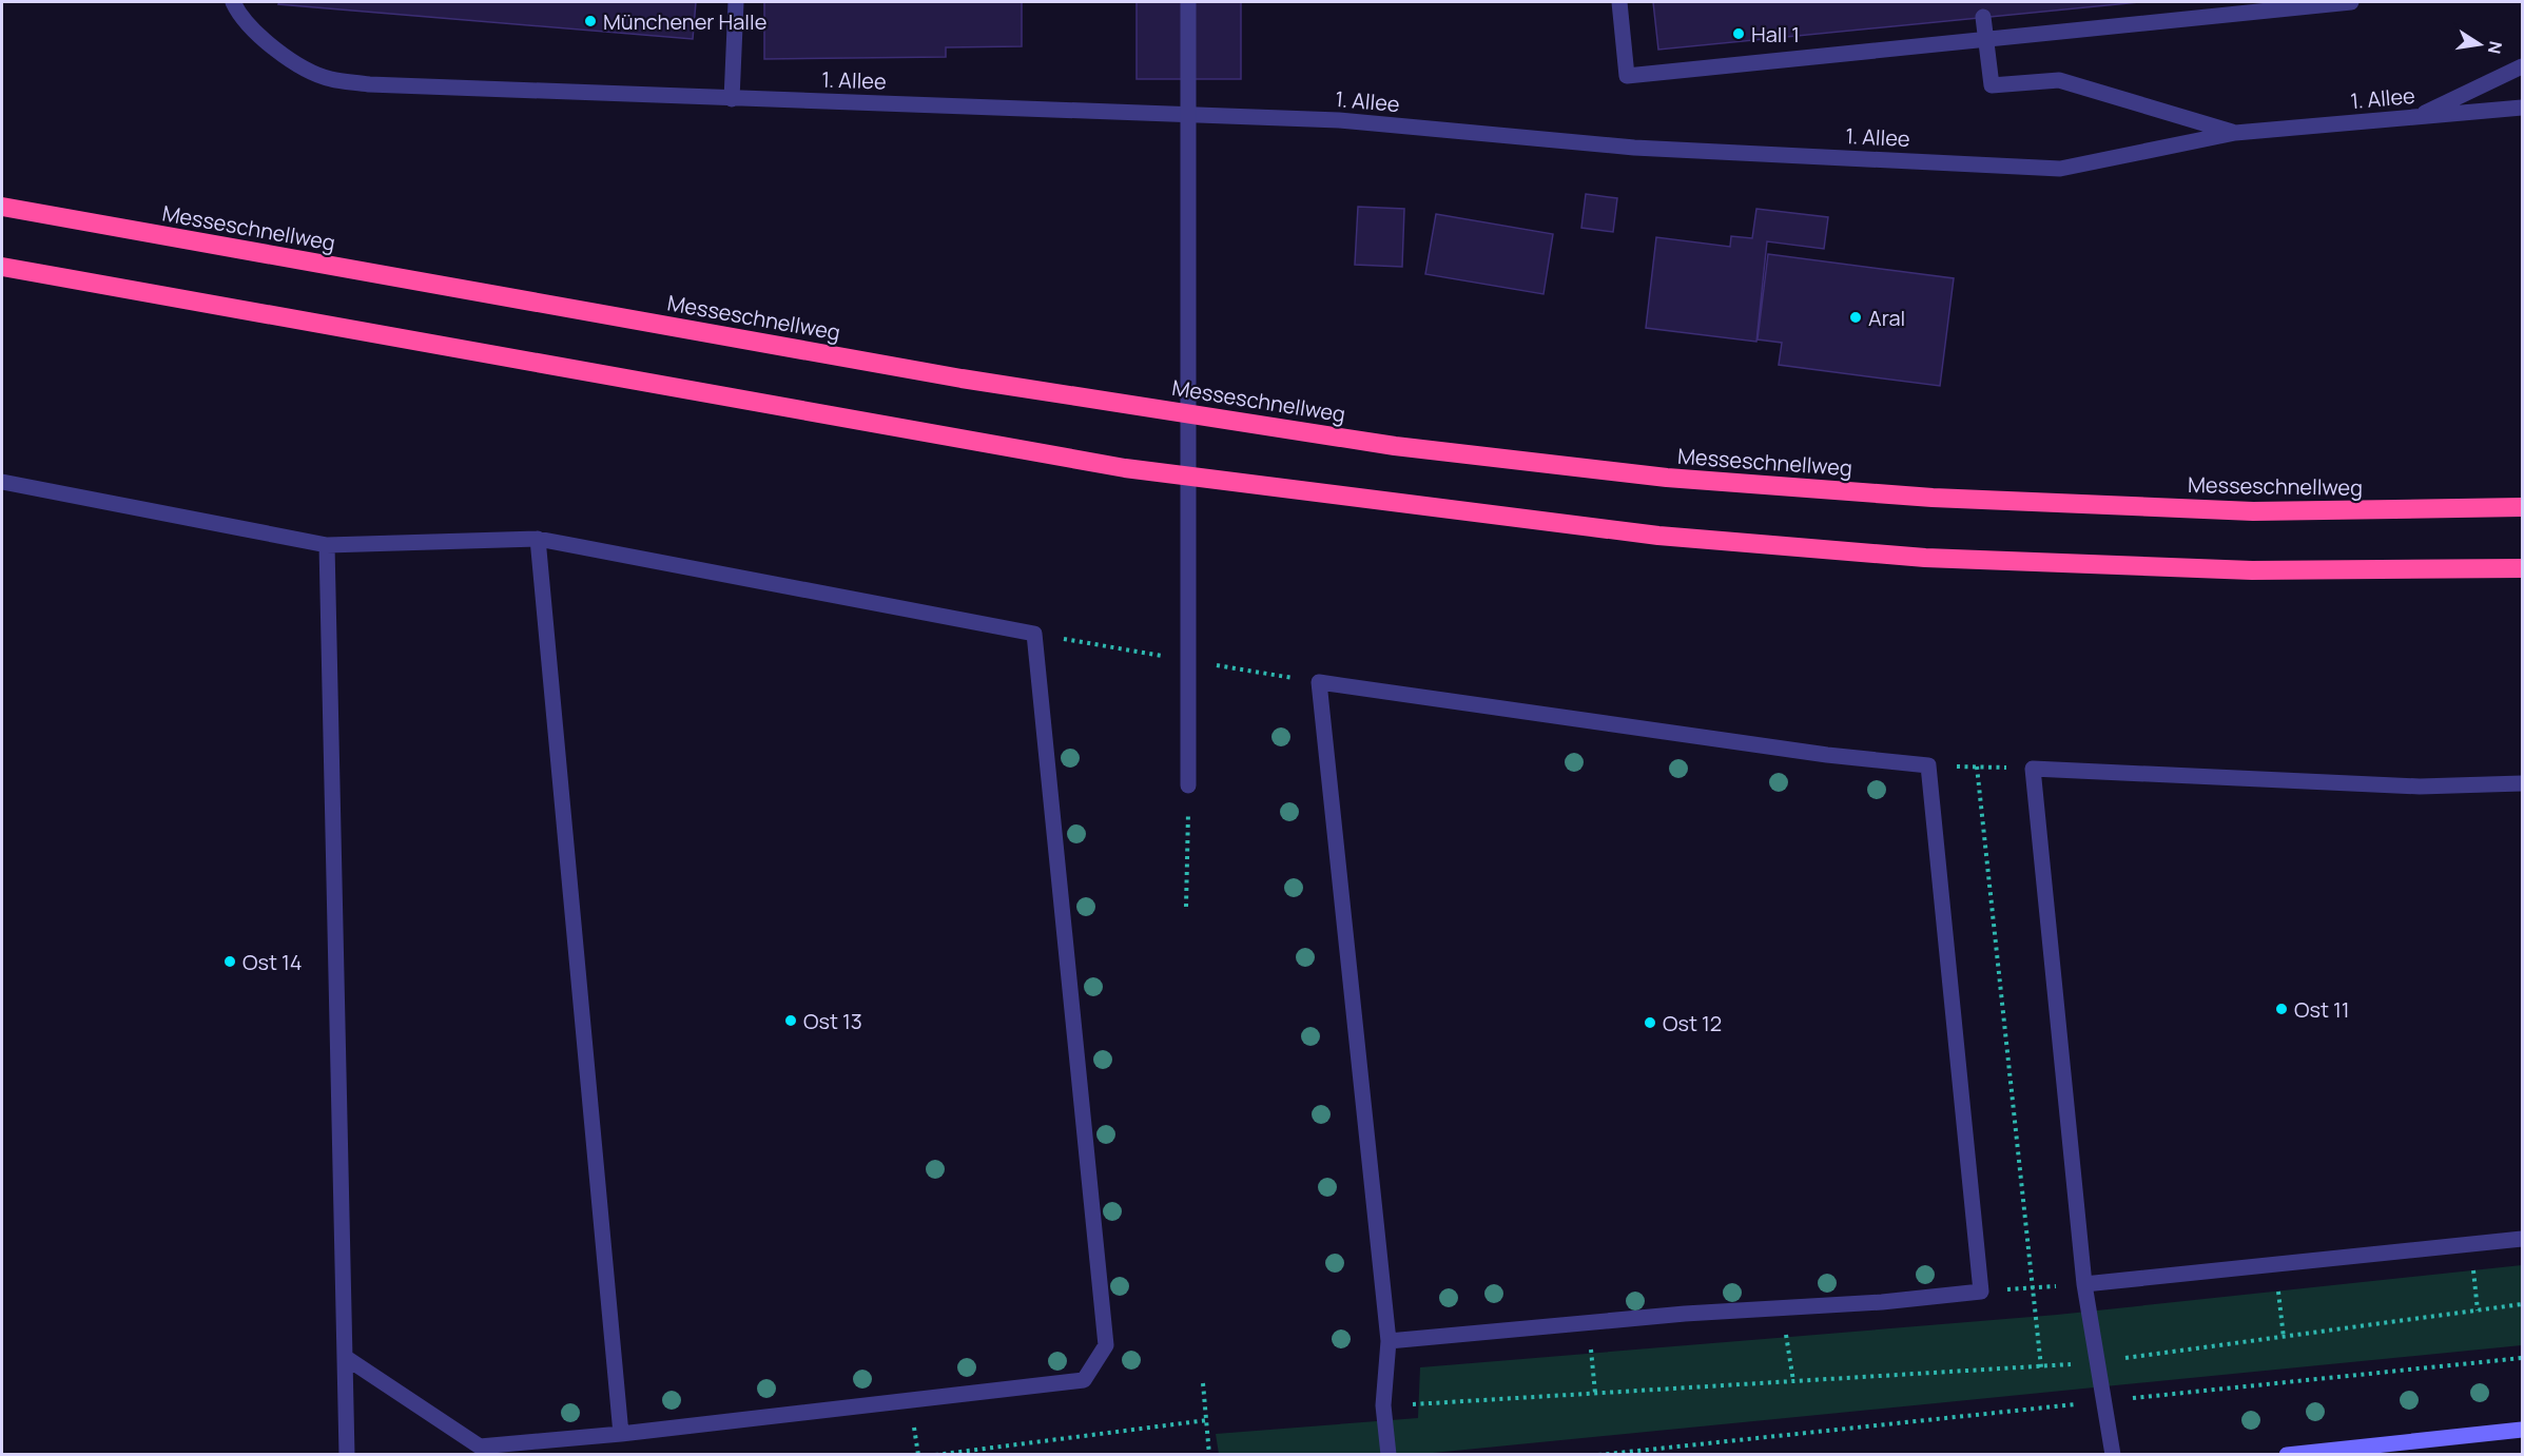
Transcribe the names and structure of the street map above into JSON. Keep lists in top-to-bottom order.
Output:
{
  "streets": {
    "highway": ["Messeschnellweg"],
    "street": ["1. Allee"]
  },
  "places": [
    "Münchener Halle",
    "Hall 1",
    "Aral",
    "Ost 14",
    "Ost 11",
    "Ost 13",
    "Ost 12"
  ],
  "north": "right"
}
